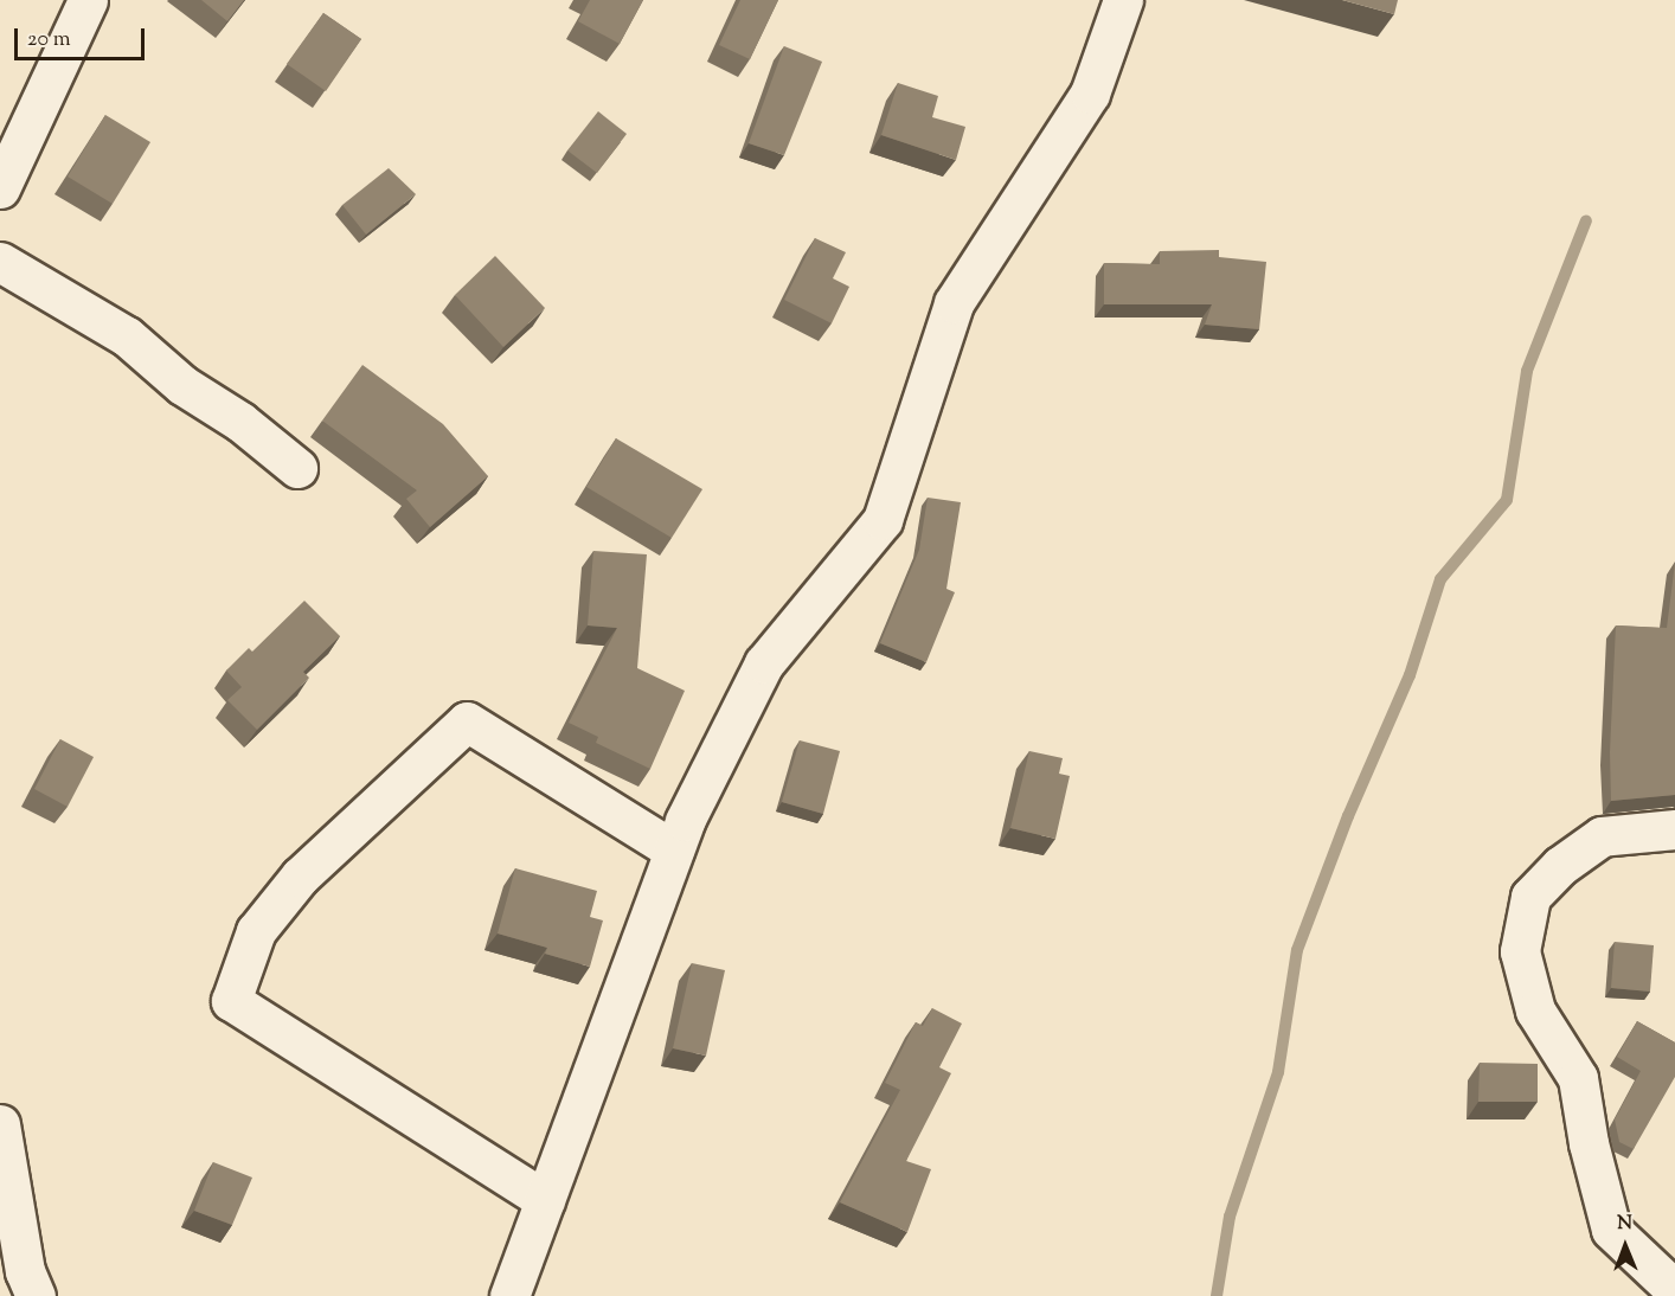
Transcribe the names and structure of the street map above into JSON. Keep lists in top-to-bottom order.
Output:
{
  "scale_bar": "20 m",
  "north": "top"
}
